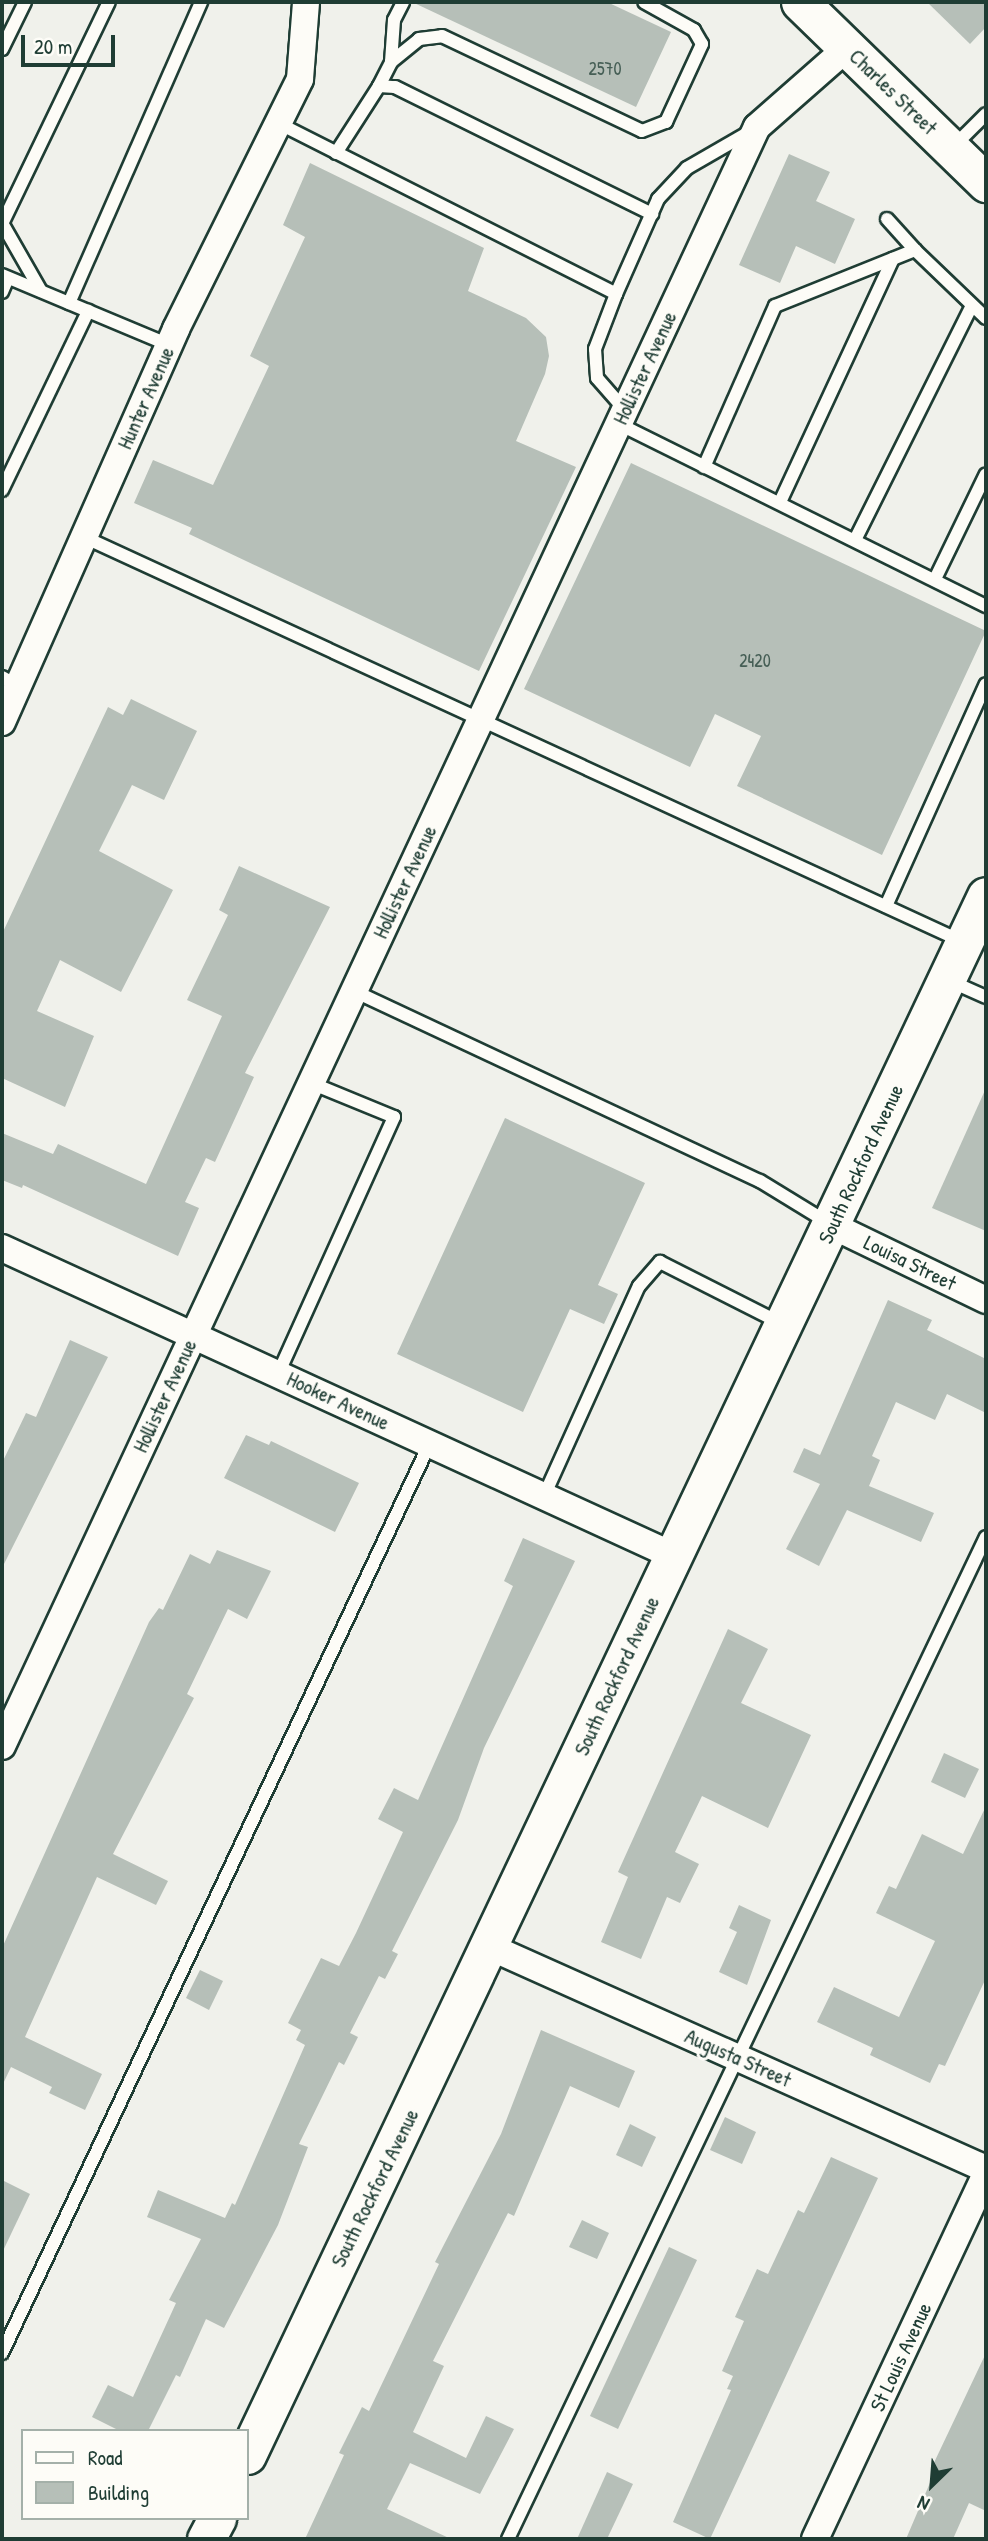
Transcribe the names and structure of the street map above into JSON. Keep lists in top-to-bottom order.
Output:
{
  "streets": {
    "street": [
      "Charles Street",
      "Hollister Avenue",
      "Hunter Avenue",
      "South Rockford Avenue",
      "Louisa Street",
      "Hooker Avenue",
      "Augusta Street",
      "St Louis Avenue"
    ]
  },
  "crossings": [
    ["Charles Street", "Hollister Avenue"],
    ["Hollister Avenue", "Hooker Avenue"],
    ["South Rockford Avenue", "Louisa Street"],
    ["South Rockford Avenue", "Hooker Avenue"],
    ["South Rockford Avenue", "Augusta Street"],
    ["Augusta Street", "St Louis Avenue"]
  ],
  "house_numbers": ["2570", "2420"],
  "legend": ["Road", "Building"],
  "scale_bar": "20 m",
  "north": "bottom left"
}
